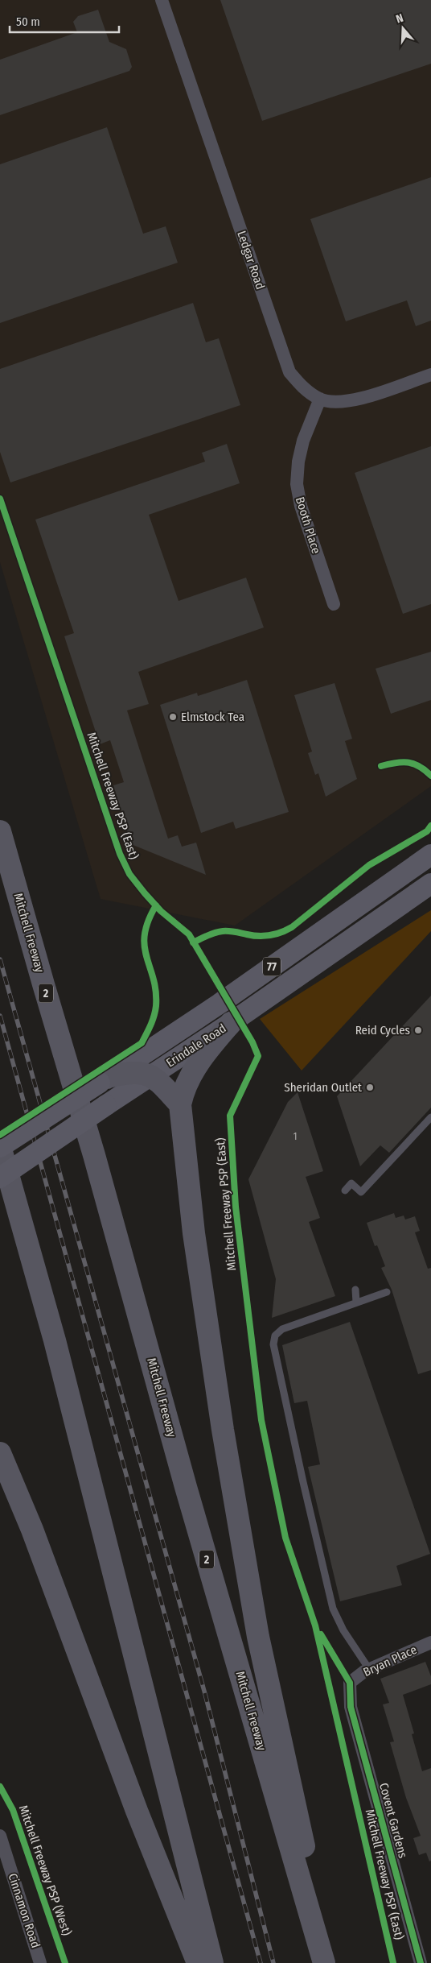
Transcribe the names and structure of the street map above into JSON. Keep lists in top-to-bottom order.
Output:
{
  "streets": {
    "highway": ["Mitchell Freeway", "2"],
    "main road": ["77", "Erindale Road"],
    "street": [
      "Ledgar Road",
      "Booth Place",
      "Bryan Place",
      "Covent Gardens",
      "Cinnamon Road"
    ],
    "cycle path": ["Mitchell Freeway PSP (East)", "Mitchell Freeway PSP (West)"]
  },
  "crossings": [
    ["Ledgar Road", "Booth Place"],
    ["Bryan Place", "Covent Gardens"]
  ],
  "places": ["Elmstock Tea", "Reid Cycles", "Sheridan Outlet"],
  "house_numbers": ["1"],
  "scale_bar": "50 m",
  "north": "top"
}
